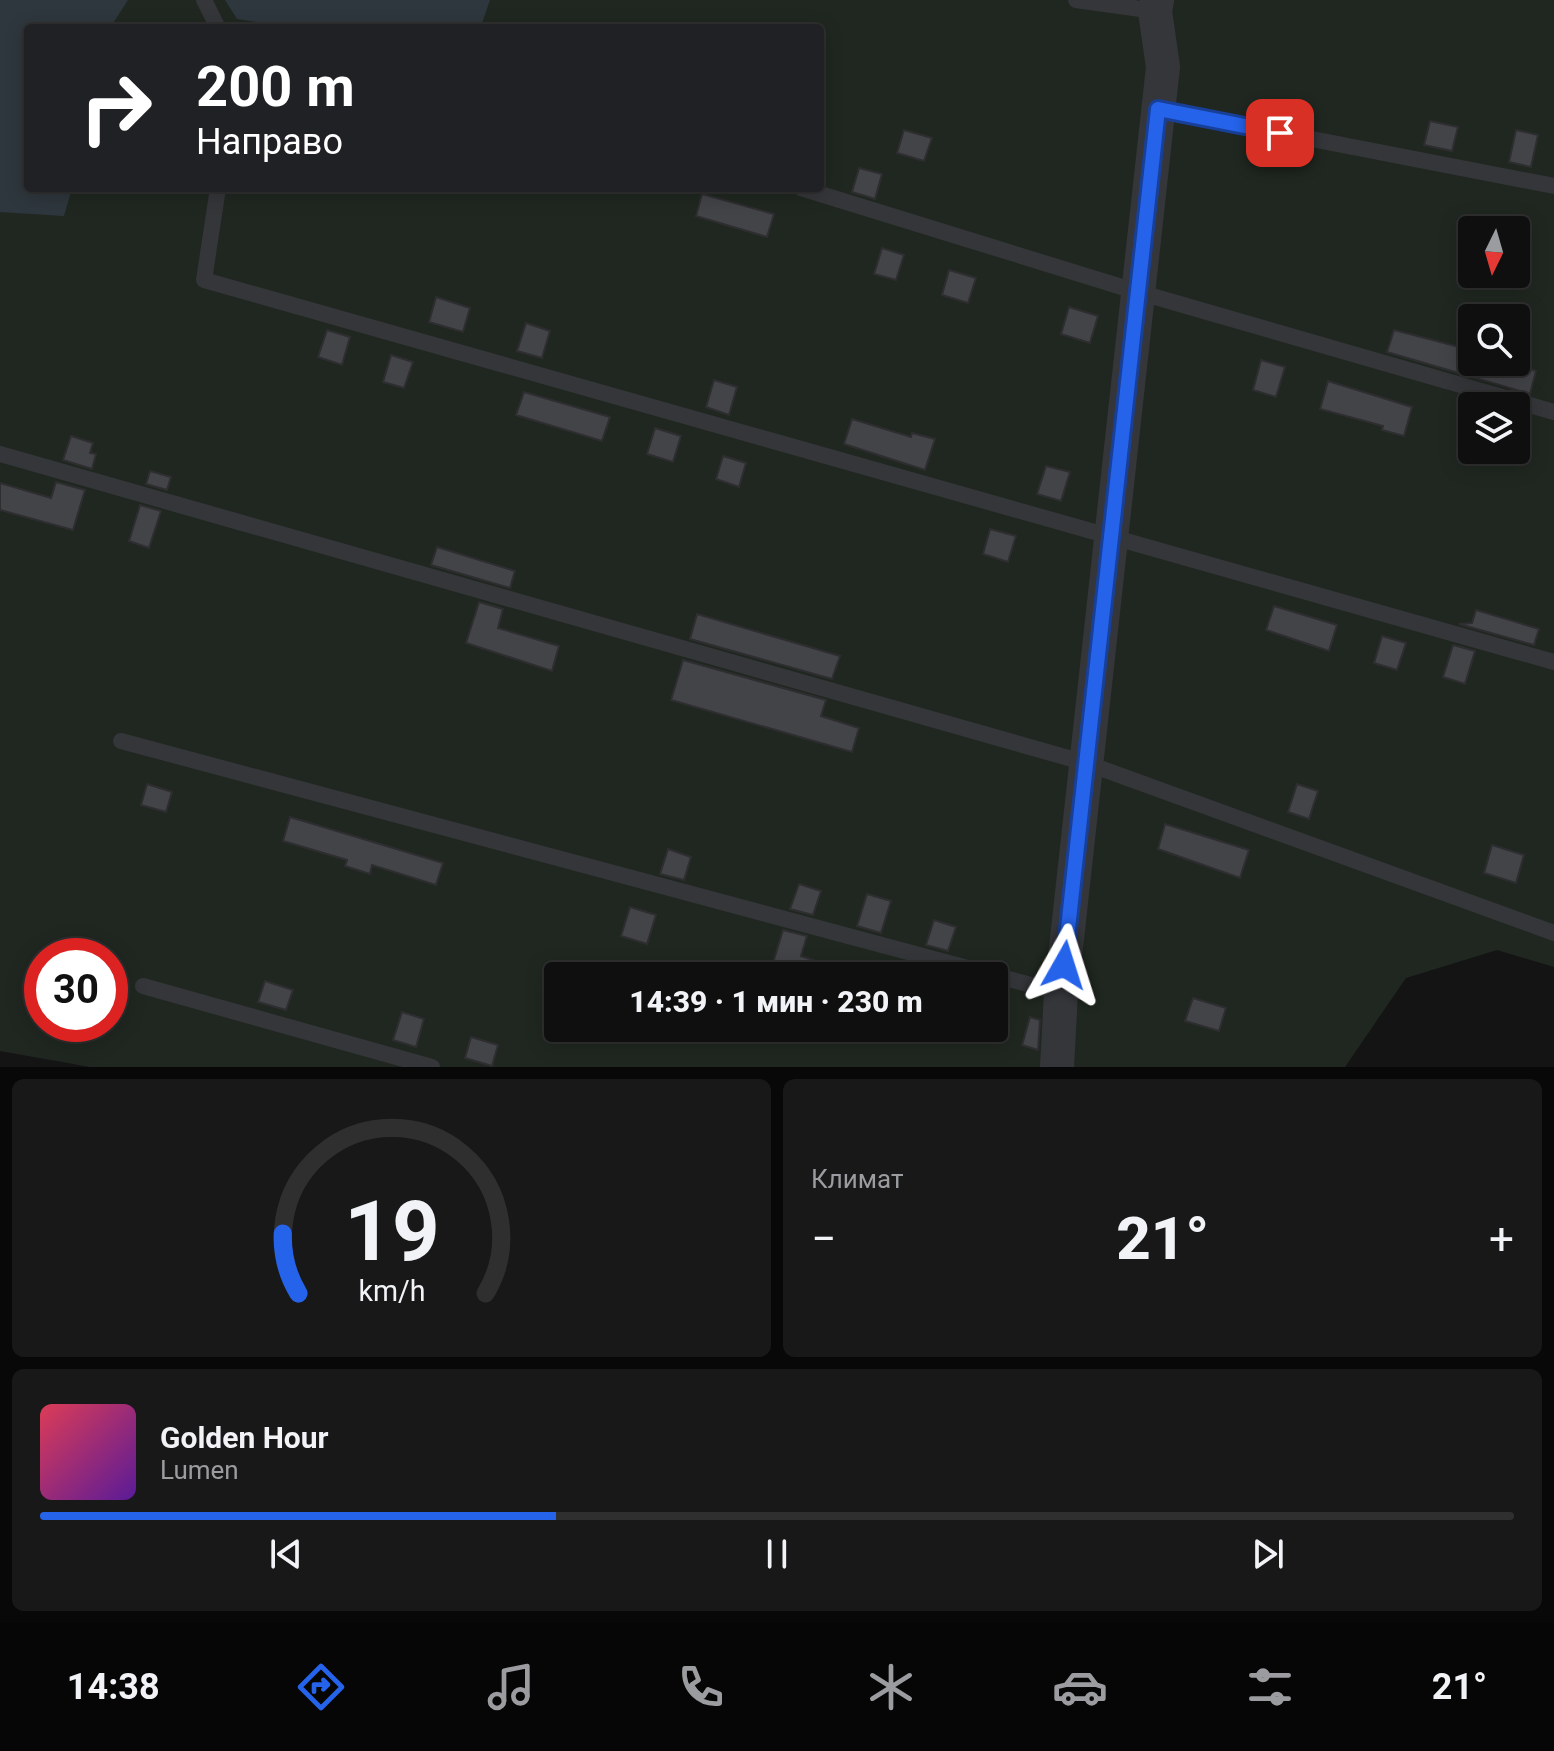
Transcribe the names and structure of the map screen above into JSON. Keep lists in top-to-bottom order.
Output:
{
  "north": "bottom",
  "page": {
    "turn": ["200 m", "Направо"],
    "limit": "30",
    "trip": "14:39 · 1 мин · 230 m",
    "tile": "Климат",
    "heat": ["−", "21°", "+"],
    "song": ["Golden Hour", "Lumen"],
    "tabs": ["14:38", "21°"],
    "gauge": ["19", "km/h"]
  }
}
